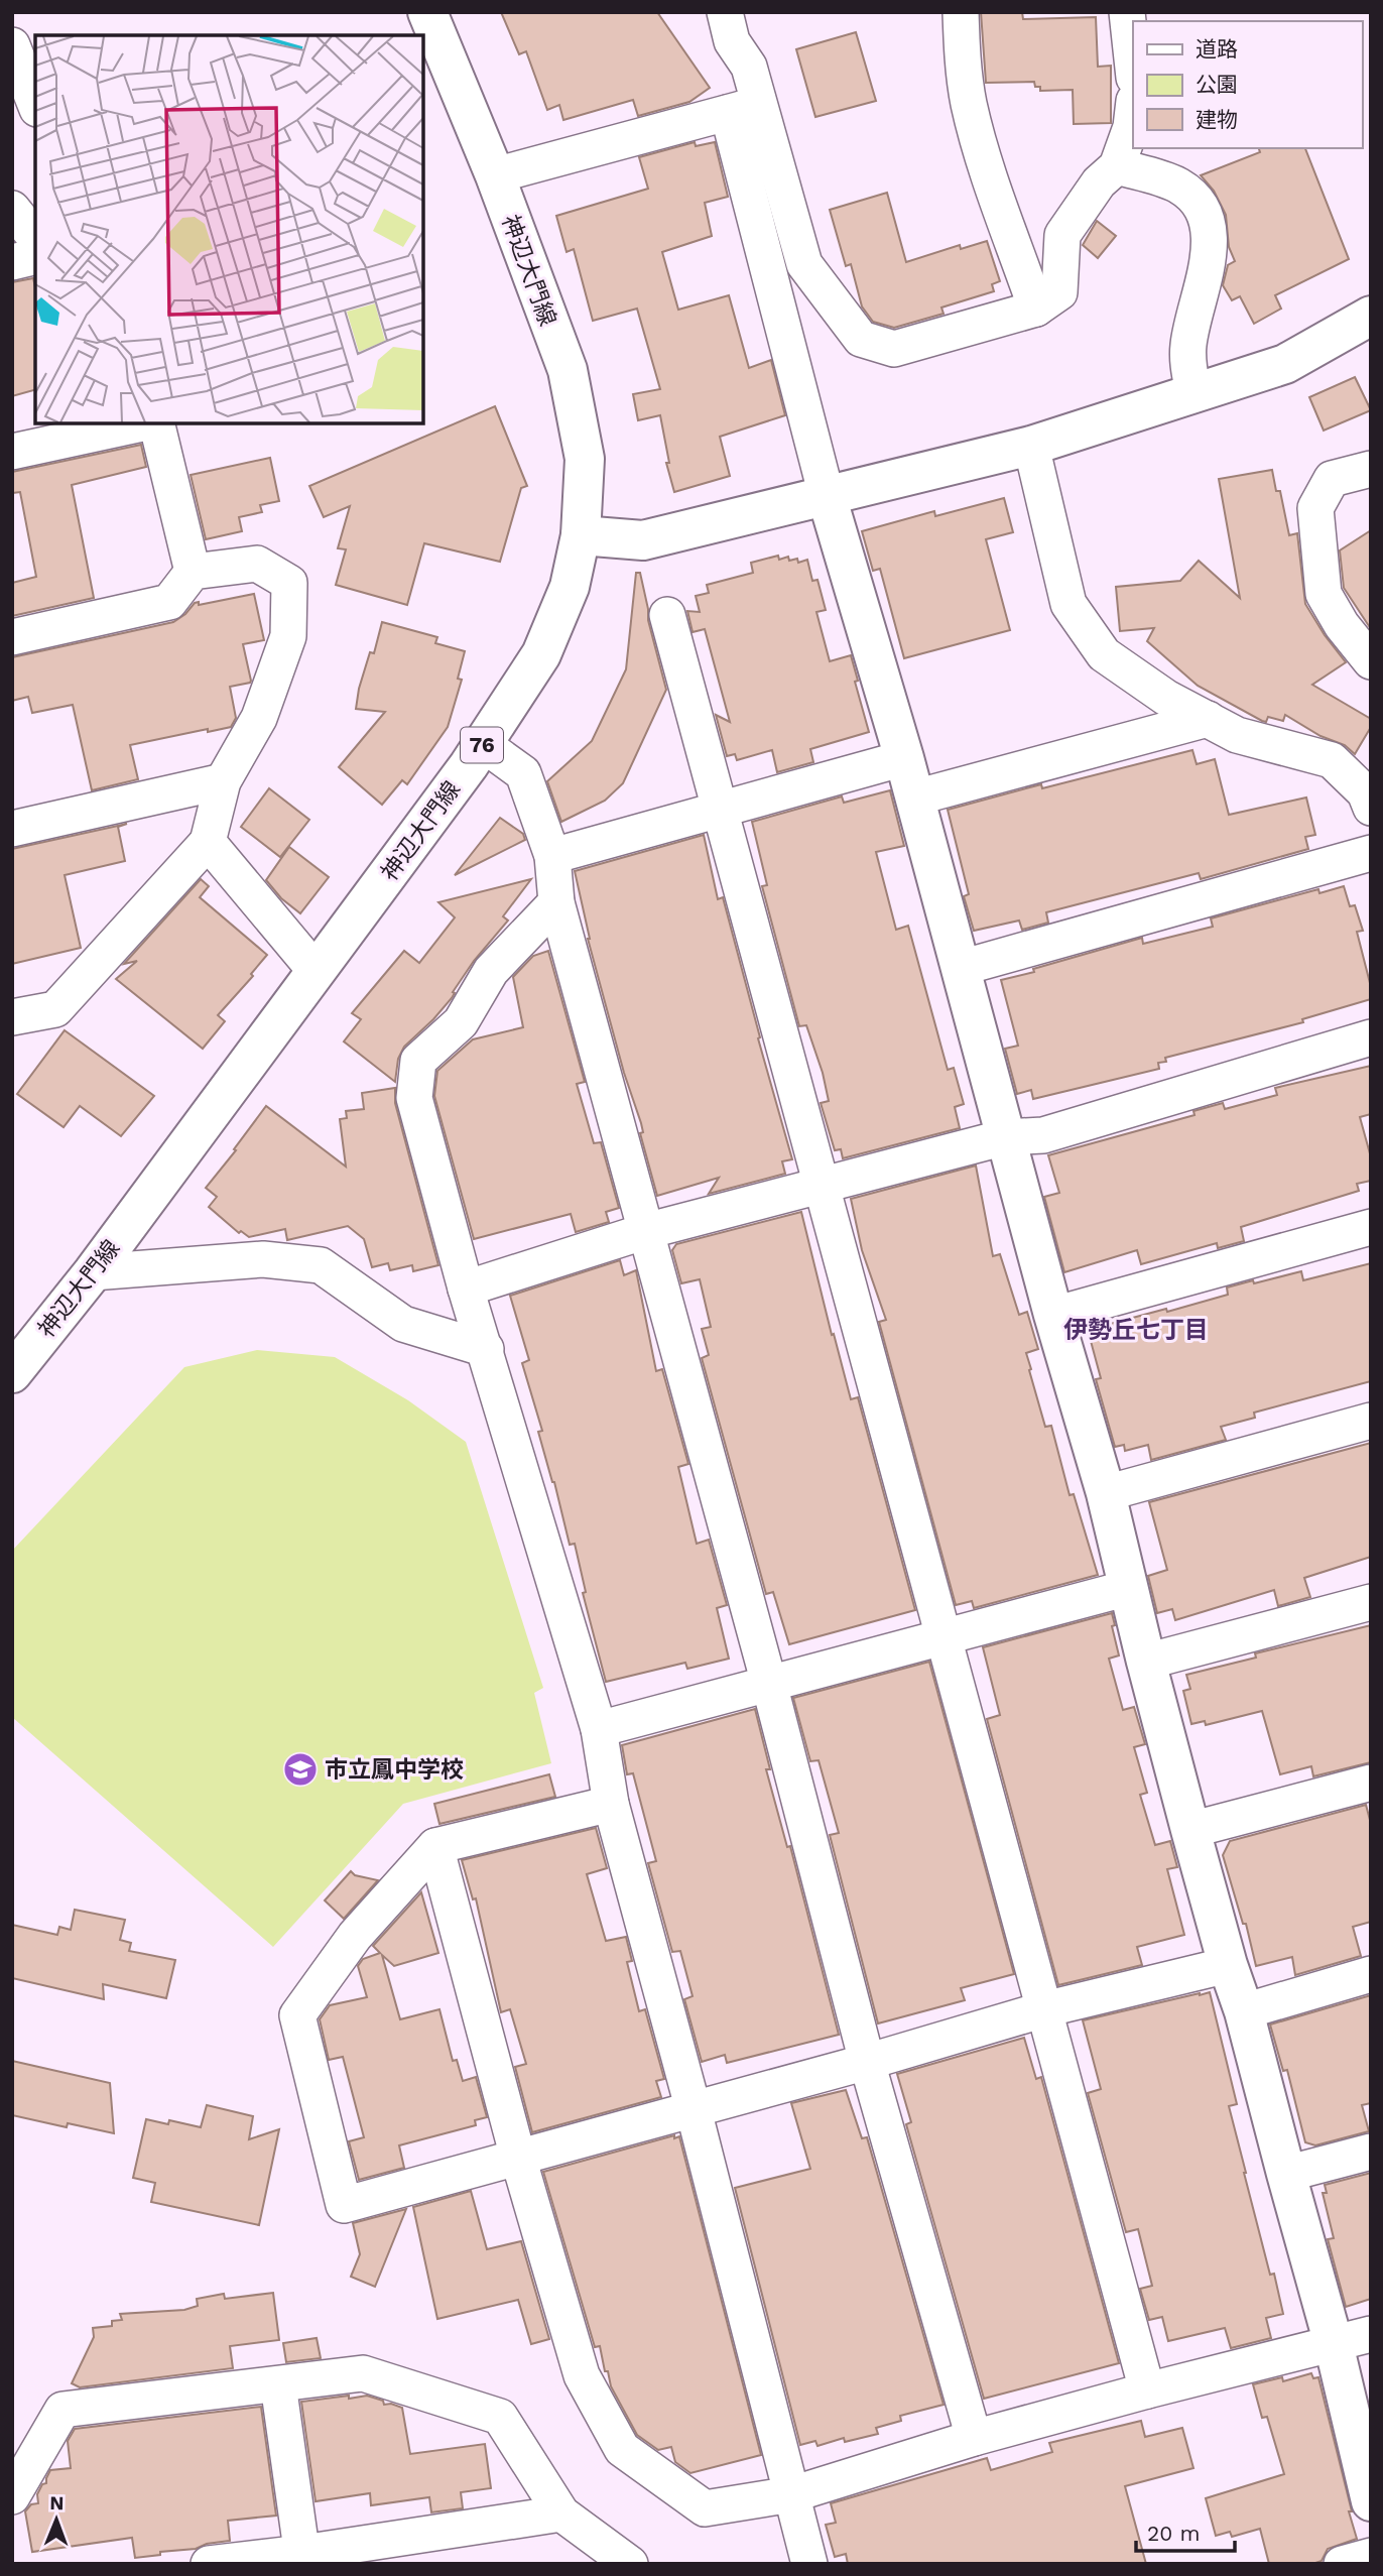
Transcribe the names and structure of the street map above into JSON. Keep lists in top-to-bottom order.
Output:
{
  "streets": {
    "street": ["神辺大門線", "76"]
  },
  "districts": ["伊勢丘七丁目"],
  "places": {
    "school or university": ["市立鳳中学校"]
  },
  "legend": ["道路", "公園", "建物"],
  "scale_bar": "20 m",
  "north": "top"
}
